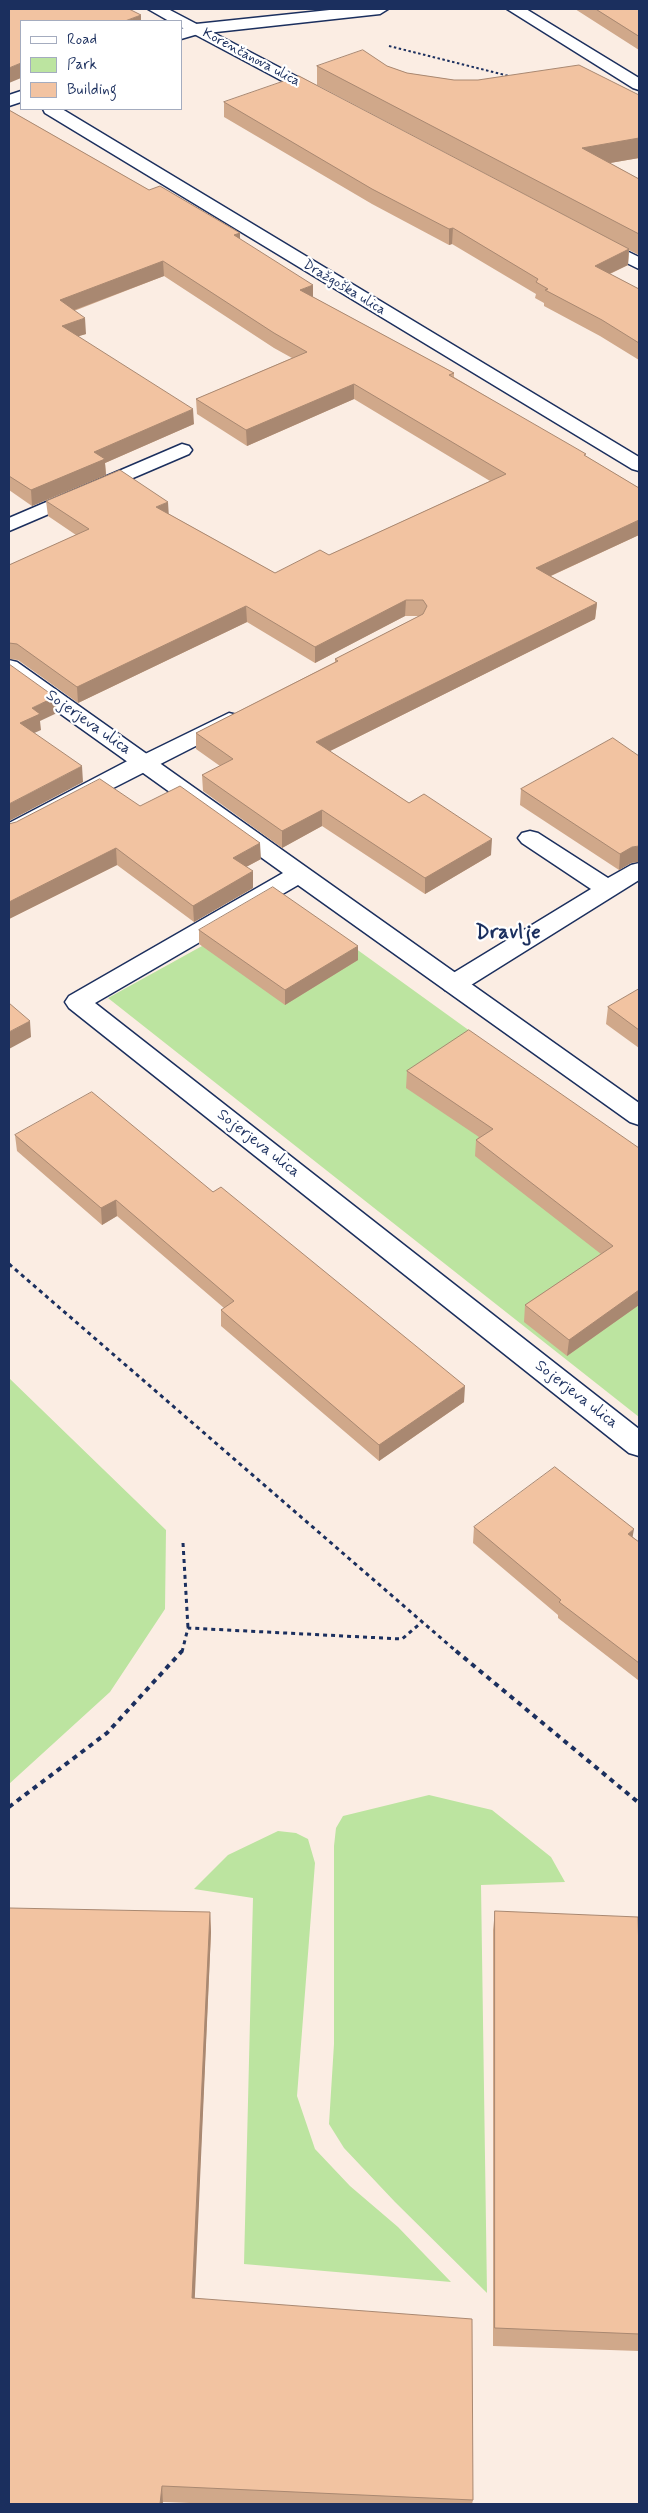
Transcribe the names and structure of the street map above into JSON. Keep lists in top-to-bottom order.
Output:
{
  "streets": {
    "street": ["Korenčanova ulica", "Dražgoška ulica", "Sojerjeva ulica"]
  },
  "districts": ["Dravlje"],
  "legend": ["Road", "Park", "Building"]
}
